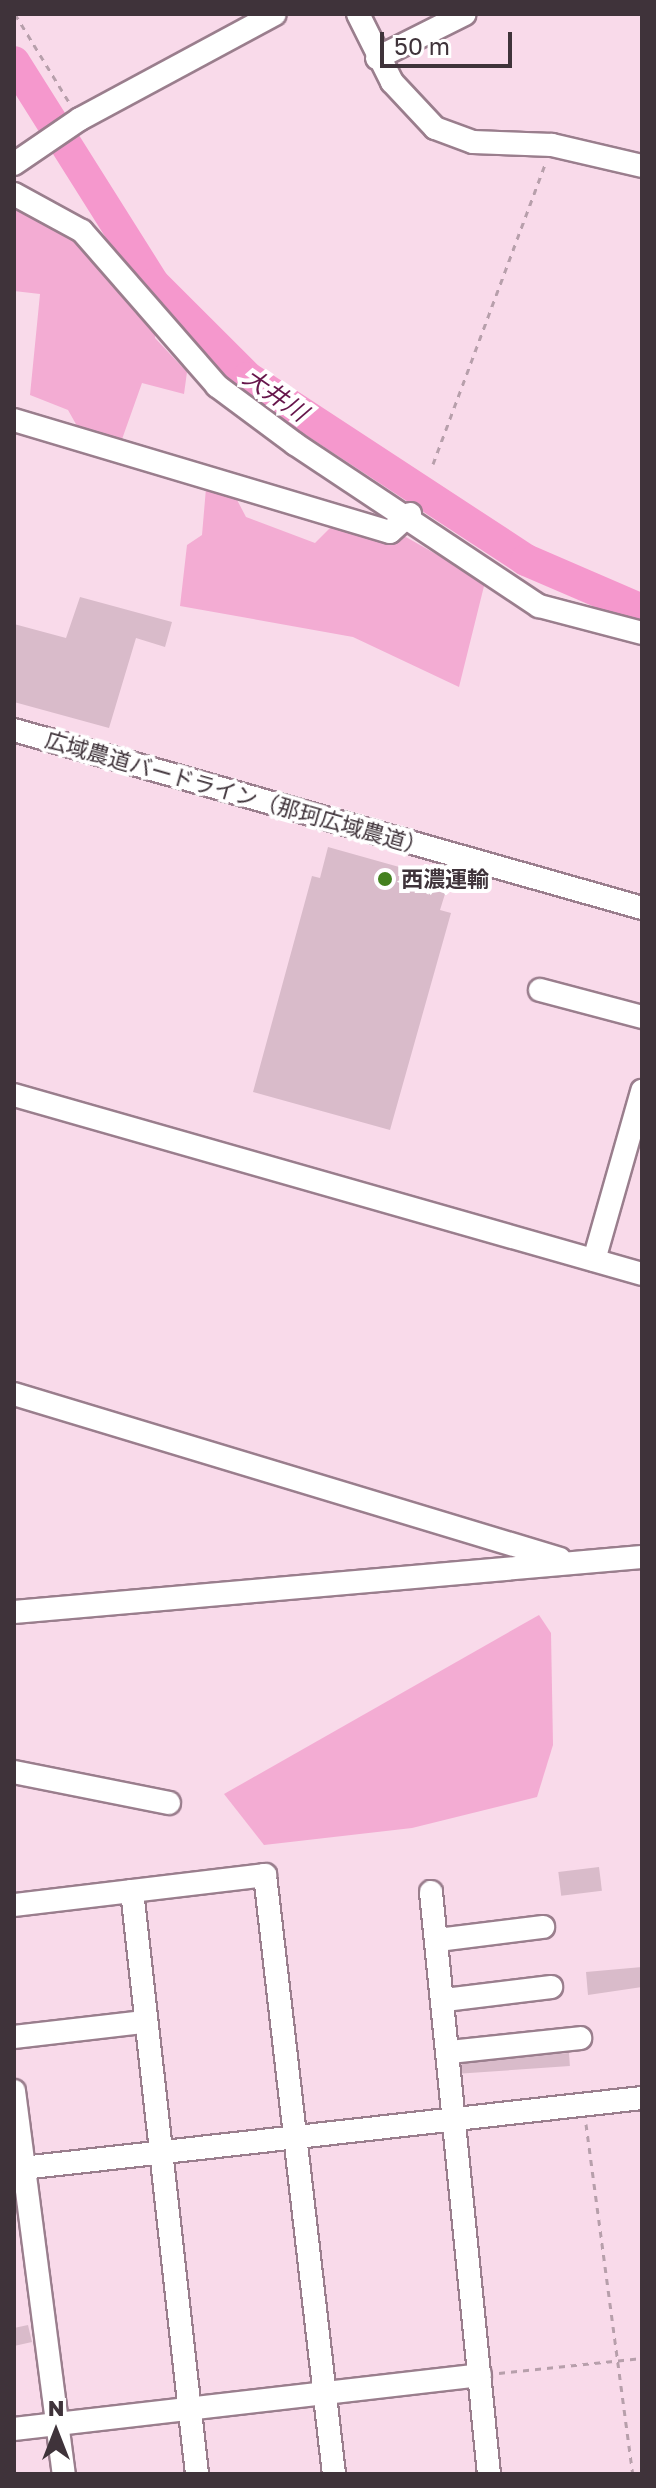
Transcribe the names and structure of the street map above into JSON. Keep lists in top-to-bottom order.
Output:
{
  "streets": {
    "street": ["広域農道バードライン（那珂広域農道）"]
  },
  "water": ["大井川"],
  "places": ["西濃運輸"],
  "scale_bar": "50 m",
  "north": "top"
}
